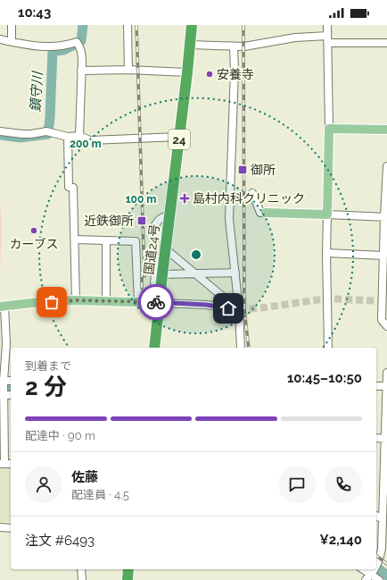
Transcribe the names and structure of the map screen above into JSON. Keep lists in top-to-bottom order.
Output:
{
  "streets": {
    "highway": ["24", "国道24号"]
  },
  "water": ["鎮守川"],
  "places": {
    "other": ["安養寺", "カーブス"],
    "transit": ["御所", "近鉄御所"],
    "health": ["島村内科クリニック"]
  },
  "page": {
    "status": "10:43",
    "heading": ["2 分", "到着まで", "10:45–10:50"],
    "panel": [
      "佐藤",
      "配達員 · 4.5",
      "注文 #6493",
      "¥2,140"
    ],
    "bar": "配達中 · 90 m"
  },
  "rings": ["200 m", "100 m"]
}
